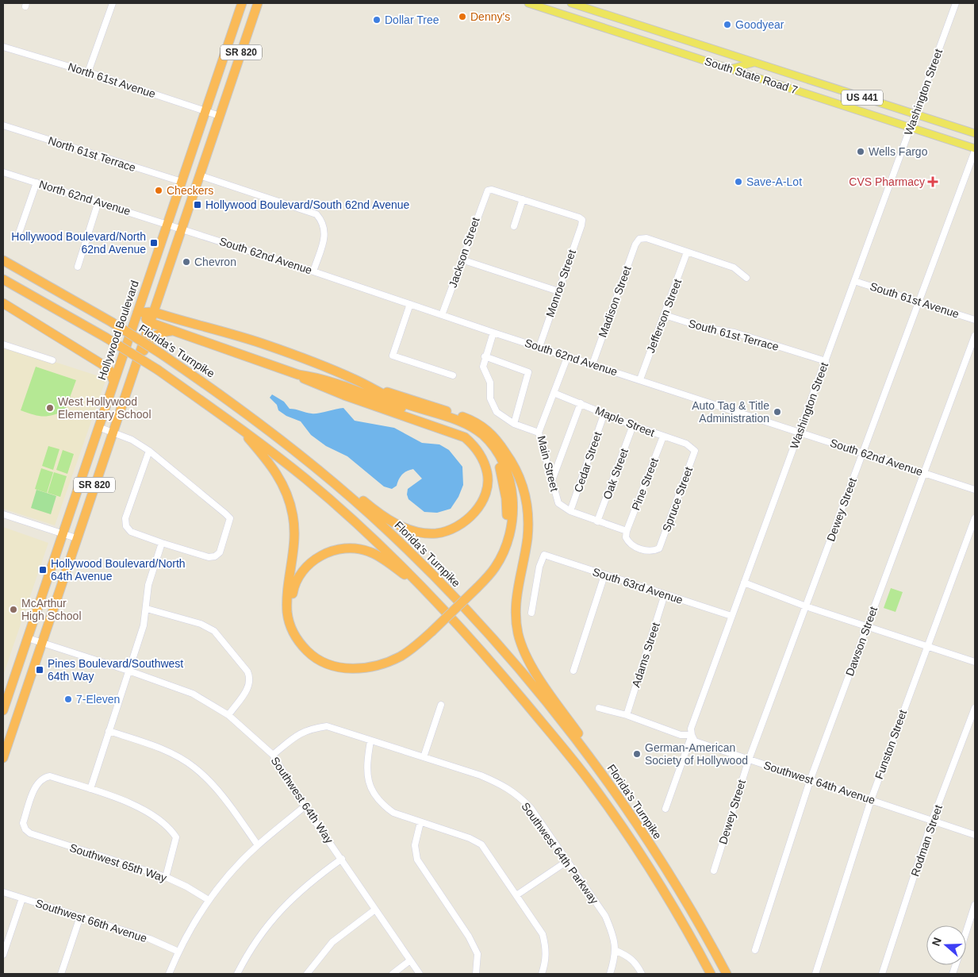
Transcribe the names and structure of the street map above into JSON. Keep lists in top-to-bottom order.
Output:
{
  "streets": {
    "highway": ["SR 820", "Hollywood Boulevard", "Florida's Turnpike"],
    "main road": ["South State Road 7", "US 441"],
    "street": [
      "North 61st Avenue",
      "Washington Street",
      "North 61st Terrace",
      "North 62nd Avenue",
      "Jackson Street",
      "South 62nd Avenue",
      "Monroe Street",
      "South 61st Avenue",
      "Madison Street",
      "Jefferson Street",
      "South 61st Terrace",
      "Maple Street",
      "Cedar Street",
      "Main Street",
      "Oak Street",
      "Pine Street",
      "Spruce Street",
      "Dewey Street",
      "South 63rd Avenue",
      "Dawson Street",
      "Adams Street",
      "Funston Street",
      "Southwest 64th Avenue",
      "Southwest 64th Way",
      "Rodman Street",
      "Southwest 64th Parkway",
      "Southwest 65th Way",
      "Southwest 66th Avenue"
    ]
  },
  "crossings": [
    ["SR 820", "North 61st Avenue"],
    ["SR 820", "South 62nd Avenue"],
    ["SR 820", "Southwest 64th Way"],
    ["South State Road 7", "Washington Street"],
    ["South State Road 7", "Dewey Street"],
    ["North 61st Avenue", "Hollywood Boulevard"],
    ["Washington Street", "South 62nd Avenue"],
    ["Washington Street", "South 61st Avenue"],
    ["Washington Street", "South 61st Terrace"],
    ["Washington Street", "South 63rd Avenue"],
    ["Washington Street", "Southwest 64th Avenue"],
    ["North 61st Terrace", "Hollywood Boulevard"],
    ["North 62nd Avenue", "South 62nd Avenue"],
    ["North 62nd Avenue", "Hollywood Boulevard"],
    ["Jackson Street", "South 62nd Avenue"],
    ["Jackson Street", "Monroe Street"],
    ["South 62nd Avenue", "Monroe Street"],
    ["South 62nd Avenue", "Madison Street"],
    ["South 62nd Avenue", "Jefferson Street"],
    ["South 62nd Avenue", "Hollywood Boulevard"],
    ["South 62nd Avenue", "Main Street"],
    ["South 62nd Avenue", "Dewey Street"],
    ["South 62nd Avenue", "Dawson Street"],
    ["South 61st Avenue", "Dewey Street"],
    ["Madison Street", "Jefferson Street"],
    ["Jefferson Street", "South 61st Terrace"],
    ["Hollywood Boulevard", "Southwest 64th Way"],
    ["Maple Street", "Cedar Street"],
    ["Maple Street", "Main Street"],
    ["Maple Street", "Oak Street"],
    ["Maple Street", "Pine Street"],
    ["Maple Street", "Spruce Street"],
    ["Cedar Street", "Main Street"],
    ["Main Street", "Oak Street"],
    ["Main Street", "Pine Street"],
    ["Main Street", "Spruce Street"],
    ["Pine Street", "Spruce Street"],
    ["Dewey Street", "Southwest 64th Avenue"],
    ["South 63rd Avenue", "Adams Street"],
    ["Dawson Street", "Southwest 64th Avenue"],
    ["Adams Street", "Southwest 64th Avenue"],
    ["Funston Street", "Southwest 64th Avenue"],
    ["Southwest 64th Avenue", "Rodman Street"],
    ["Southwest 64th Way", "Southwest 64th Parkway"]
  ],
  "places": {
    "other": [
      "Denny's",
      "Dollar Tree",
      "Goodyear",
      "Wells Fargo",
      "Save-A-Lot",
      "Checkers",
      "Chevron",
      "West Hollywood Elementary School",
      "Auto Tag & Title Administration",
      "McArthur High School",
      "7-Eleven",
      "German-American Society of Hollywood"
    ],
    "health": ["CVS Pharmacy"],
    "transit": [
      "Hollywood Boulevard/South 62nd Avenue",
      "Hollywood Boulevard/North 62nd Avenue",
      "Hollywood Boulevard/North 64th Avenue",
      "Pines Boulevard/Southwest 64th Way"
    ]
  },
  "north": "left"
}
